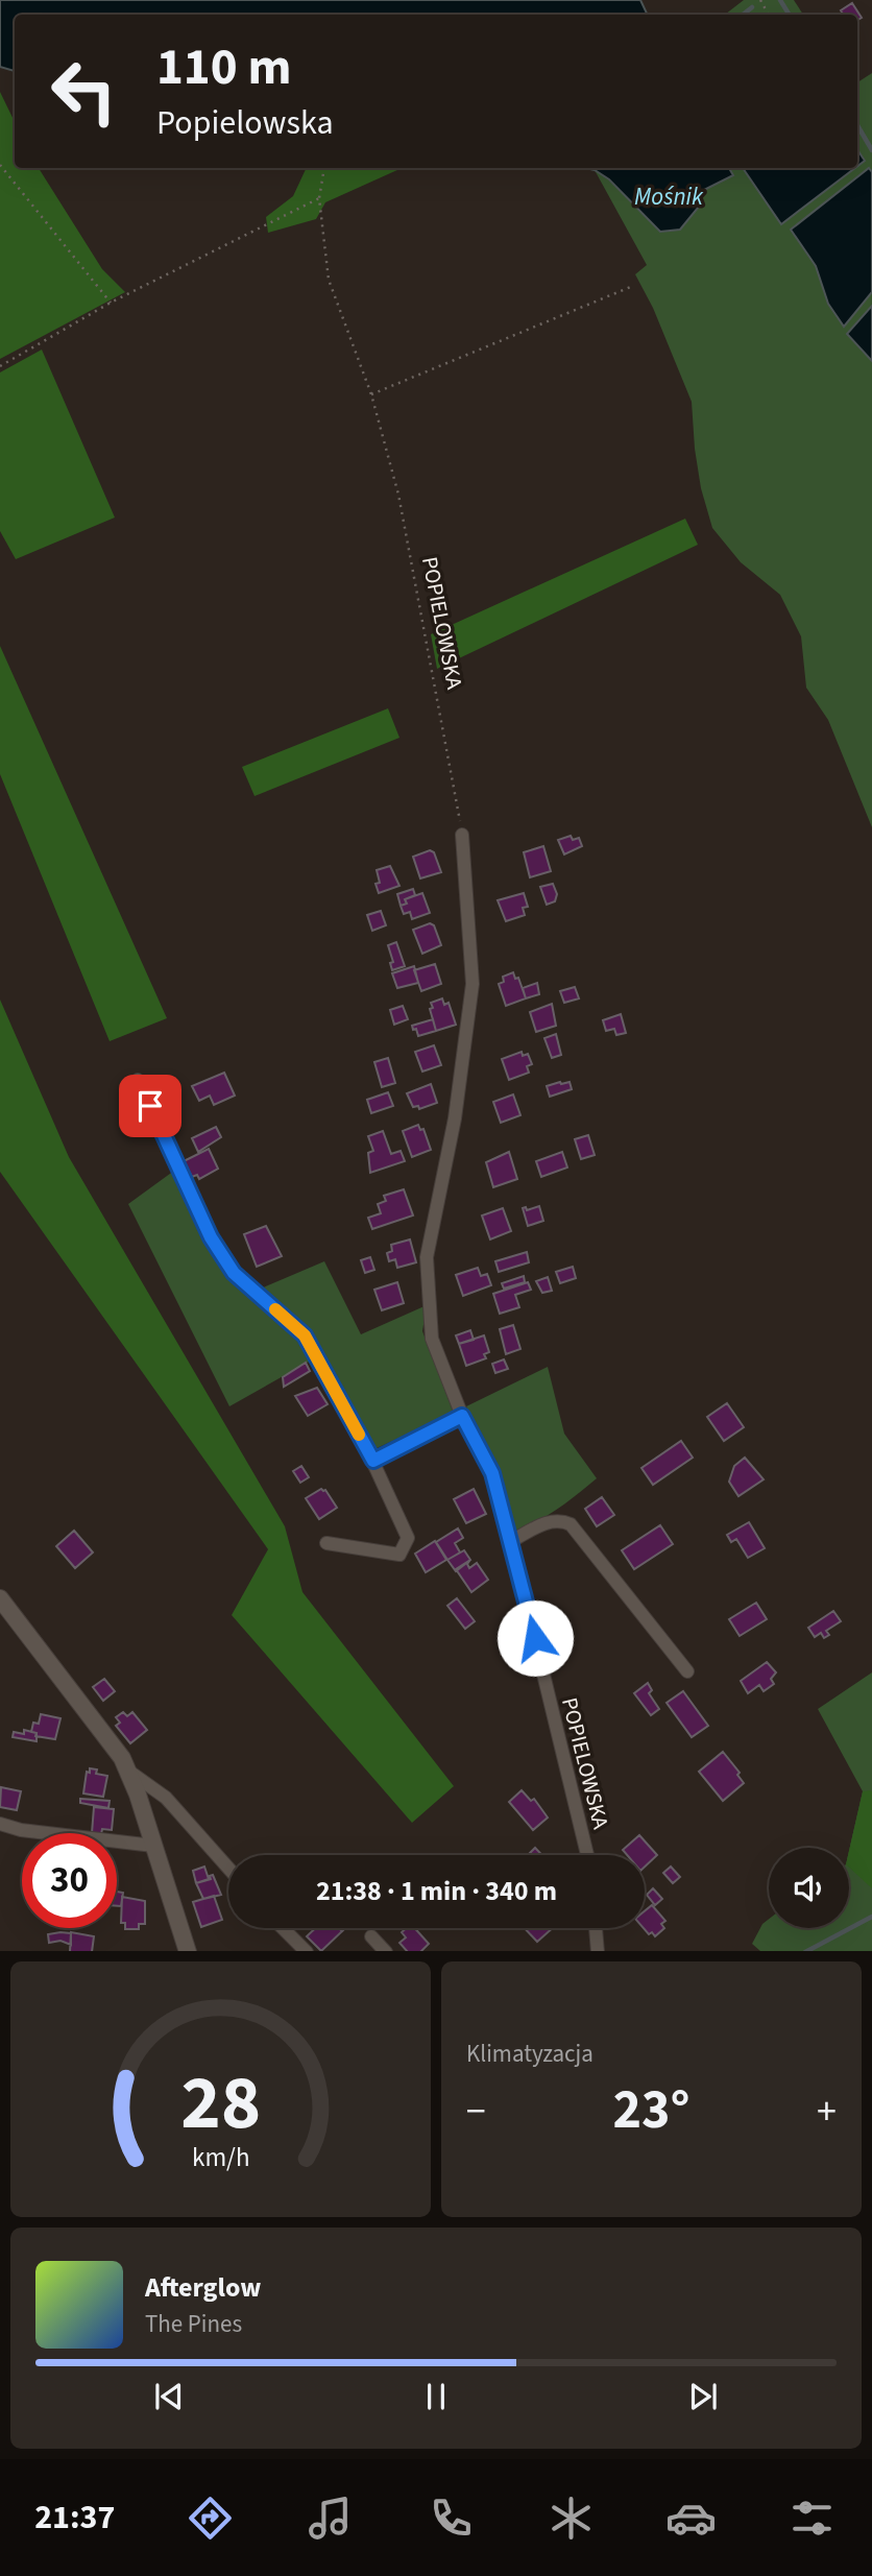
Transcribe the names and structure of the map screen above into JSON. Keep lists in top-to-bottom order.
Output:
{
  "streets": {
    "street": ["POPIELOWSKA"]
  },
  "water": ["Mośnik"],
  "page": {
    "turn": ["110 m", "Popielowska"],
    "limit": "30",
    "trip": "21:38 · 1 min · 340 m",
    "tile": "Klimatyzacja",
    "heat": ["−", "23°", "+"],
    "song": ["Afterglow", "The Pines"],
    "tabs": "21:37",
    "gauge": ["28", "km/h"]
  }
}
